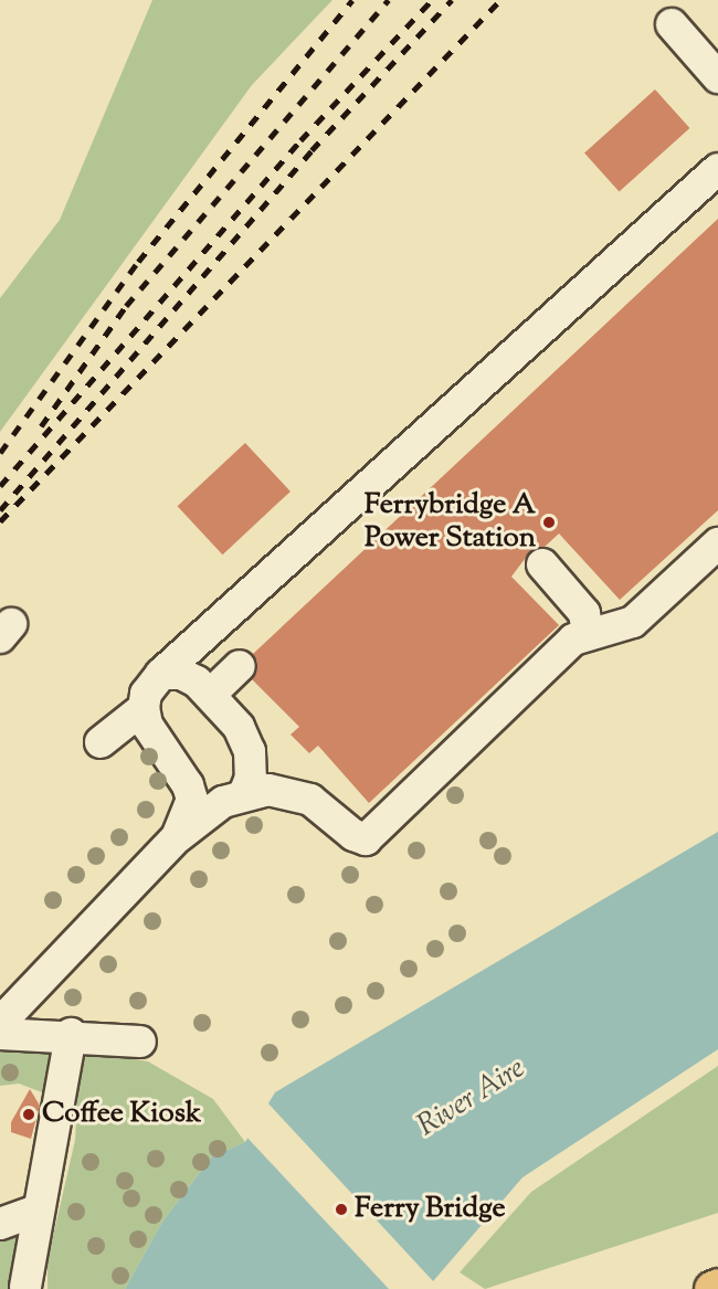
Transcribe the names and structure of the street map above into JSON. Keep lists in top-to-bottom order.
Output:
{
  "water": ["River Aire"],
  "places": ["Ferrybridge A Power Station", "Coffee Kiosk", "Ferry Bridge"]
}
